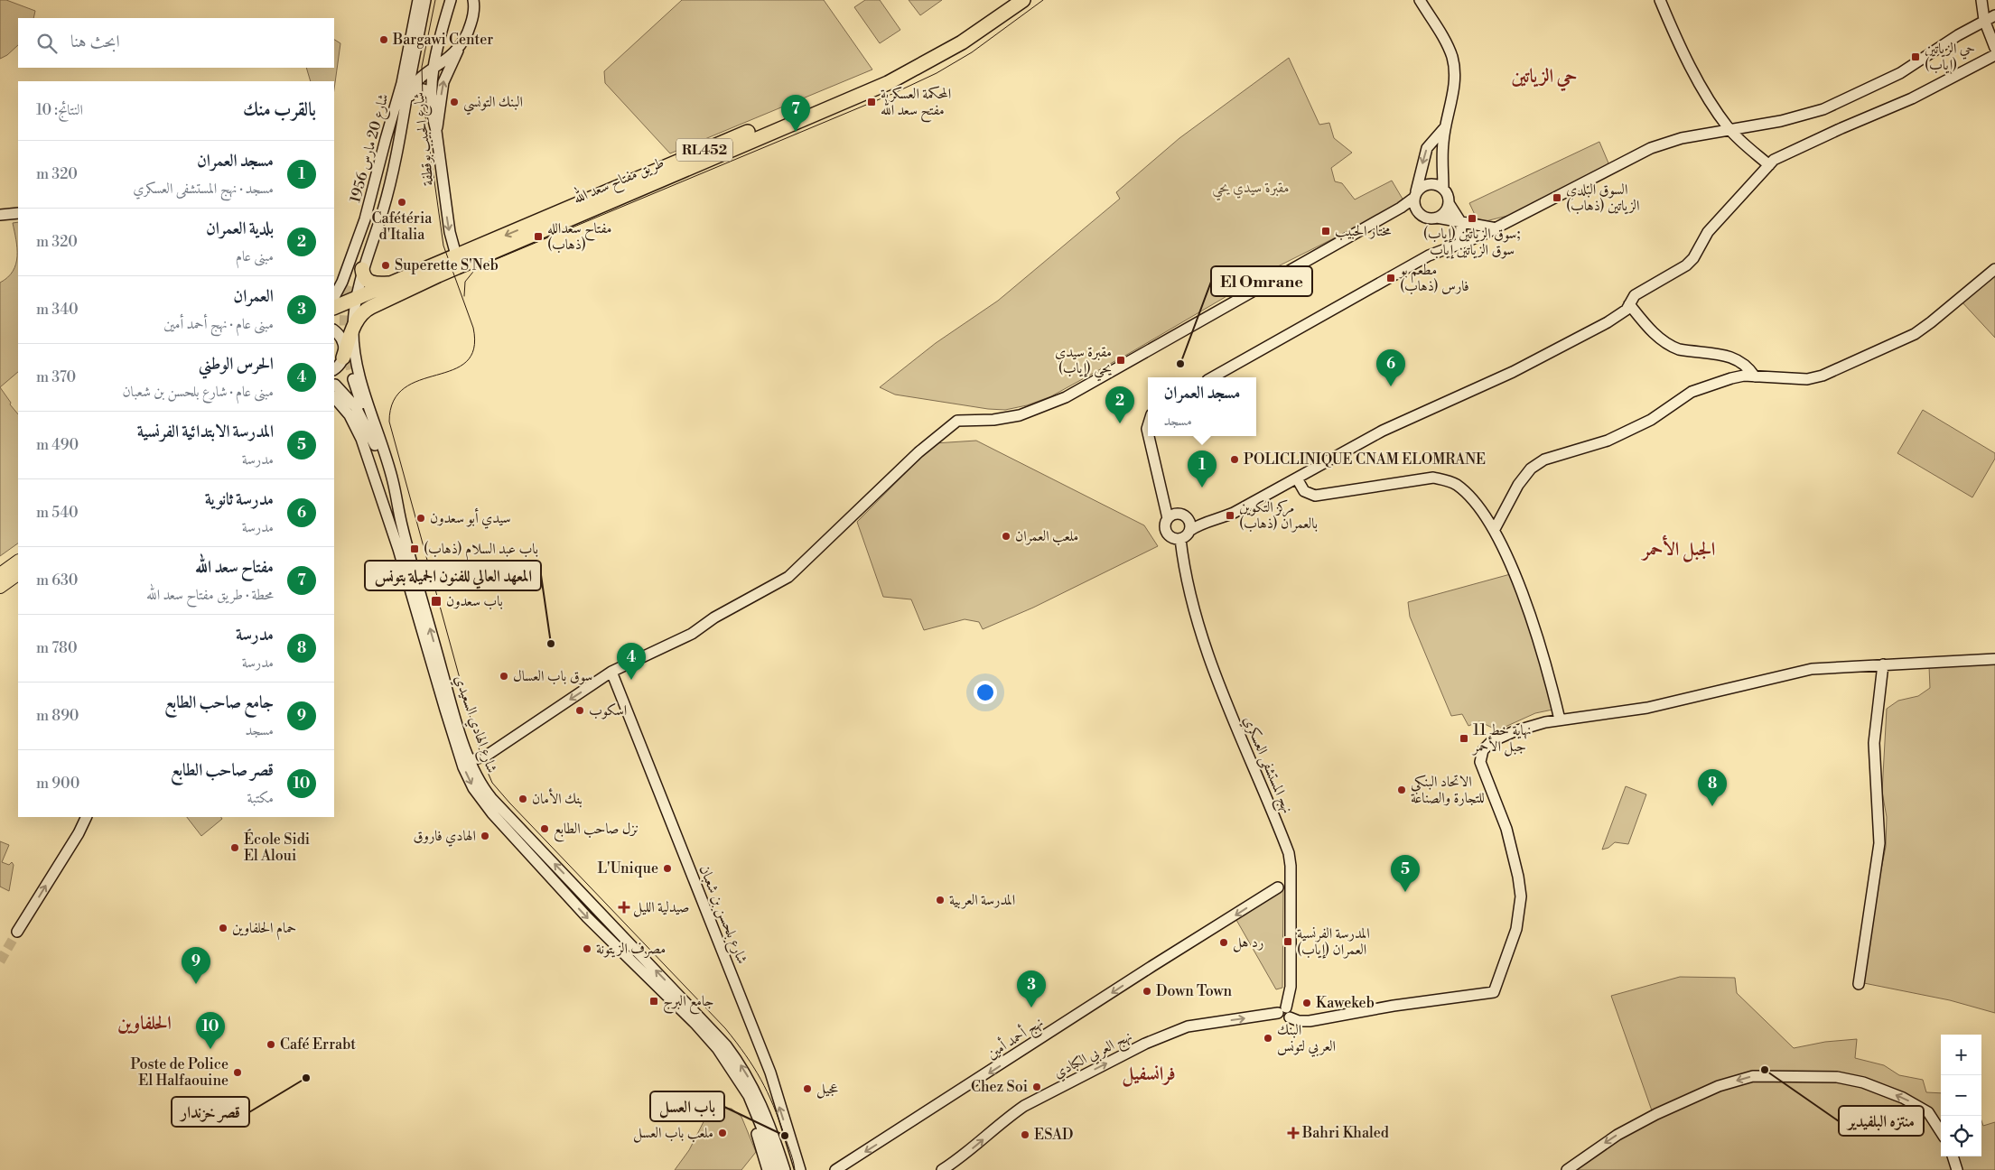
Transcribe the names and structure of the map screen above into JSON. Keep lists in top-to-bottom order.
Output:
{
  "streets": {
    "highway": ["RL452", "طريق مفتاح سعد الله"],
    "street": [
      "شارع الحبيب بوقطفة",
      "شارع 20 مارس 1956",
      "شارع الهادي السعيدي",
      "نهج المستشفى العسكري",
      "شارع بلحسن بن شعبان",
      "نهج أحمد أمين",
      "نهج العربي الكبادي"
    ]
  },
  "crossings": [
    ["شارع الحبيب بوقطفة", "طريق مفتاح سعد الله"],
    ["شارع 20 مارس 1956", "طريق مفتاح سعد الله"],
    ["شارع 20 مارس 1956", "شارع الهادي السعيدي"],
    ["RL452", "طريق مفتاح سعد الله"],
    ["RL452", "شارع الهادي السعيدي"],
    ["طريق مفتاح سعد الله", "شارع الهادي السعيدي"],
    ["نهج المستشفى العسكري", "نهج العربي الكبادي"]
  ],
  "one_way": ["شارع الحبيب بوقطفة", "نهج أحمد أمين", "نهج العربي الكبادي"],
  "districts": [
    "حي الزياتين",
    "الجبل الأحمر",
    "الحلفاوين",
    "فرانسفيل"
  ],
  "parks": ["مقبرة سيدي يحي"],
  "places": {
    "other": [
      "Bargawi Center",
      "البنك التونسي",
      "Cafétéria d'Italia",
      "Superette S'Neb",
      "El Omrane",
      "POLICLINIQUE CNAM ELOMRANE",
      "سيدي أبو سعدون",
      "ملعب العمران",
      "المعهد العالي للفنون الجميلة بتونس",
      "سوق باب العسال",
      "اسكوب",
      "الاتحاد البنكي للتجارة والصناعة",
      "بنك الأمان",
      "نزل صاحب الطابع",
      "الهادي فاروق",
      "École Sidi El Aloui",
      "L'Unique",
      "المدرسة العربية",
      "حمام الحلفاوين",
      "رد هل",
      "مصرف الزيتونة",
      "Down Town",
      "Kawekeb",
      "البنك العربي لتونس",
      "Café Errabt",
      "منتزه البلفيدير",
      "Poste de Police El Halfaouine",
      "قصر خزندار",
      "Chez Soi",
      "عجيل",
      "ملعب باب العسل",
      "ESAD",
      "باب العسل"
    ],
    "transit": [
      "حي الزياتين (إياب)",
      "المحكمة العسكرية مفتح سعد الله",
      "السوق البلدي الزياتين (ذهاب)",
      "سوق الزياتين (إياب); سوق الزياتين إياب",
      "مختار الحبيب",
      "مفتاح سعدالله (ذهاب)",
      "مطعم بو فارس (ذهاب)",
      "مقبرة سيدي يحي (إياب)",
      "مركز التكوين بالعمران (ذهاب)",
      "باب عبد السلام (ذهاب)",
      "باب سعدون",
      "نهاية خط 11 جبل الأحمر",
      "المدرسة الفرنسية العمران (إياب)",
      "جامع البرج"
    ],
    "health": ["صيدلية الليل", "Bahri Khaled"]
  },
  "page": {
    "search": "ابحث هنا",
    "heading": ["بالقرب منك", "النتائج: 10"],
    "pins": [
      "7",
      "6",
      "2",
      "1",
      "4",
      "8",
      "5",
      "9",
      "3",
      "10"
    ],
    "list": [
      {
        "mark": "1",
        "name": "مسجد العمران",
        "note": "مسجد · نهج المستشفى العسكري",
        "value": "320 m"
      },
      {
        "mark": "2",
        "name": "بلدية العمران",
        "note": "مبنى عام",
        "value": "320 m"
      },
      {
        "mark": "3",
        "name": "العمران",
        "note": "مبنى عام · نهج أحمد أمين",
        "value": "340 m"
      },
      {
        "mark": "4",
        "name": "الحرس الوطني",
        "note": "مبنى عام · شارع بلحسن بن شعبان",
        "value": "370 m"
      },
      {
        "mark": "5",
        "name": "المدرسة الابتدائية الفرنسية",
        "note": "مدرسة",
        "value": "490 m"
      },
      {
        "mark": "6",
        "name": "مدرسة ثانوية",
        "note": "مدرسة",
        "value": "540 m"
      },
      {
        "mark": "7",
        "name": "مفتاح سعد الله",
        "note": "محطة · طريق مفتاح سعد الله",
        "value": "630 m"
      },
      {
        "mark": "8",
        "name": "مدرسة",
        "note": "مدرسة",
        "value": "780 m"
      },
      {
        "mark": "9",
        "name": "جامع صاحب الطابع",
        "note": "مسجد",
        "value": "890 m"
      },
      {
        "mark": "10",
        "name": "قصر صاحب الطابع",
        "note": "مكتبة",
        "value": "900 m"
      }
    ],
    "popup": ["مسجد العمران", "مسجد"],
    "map_buttons": ["+", "−"]
  }
}
